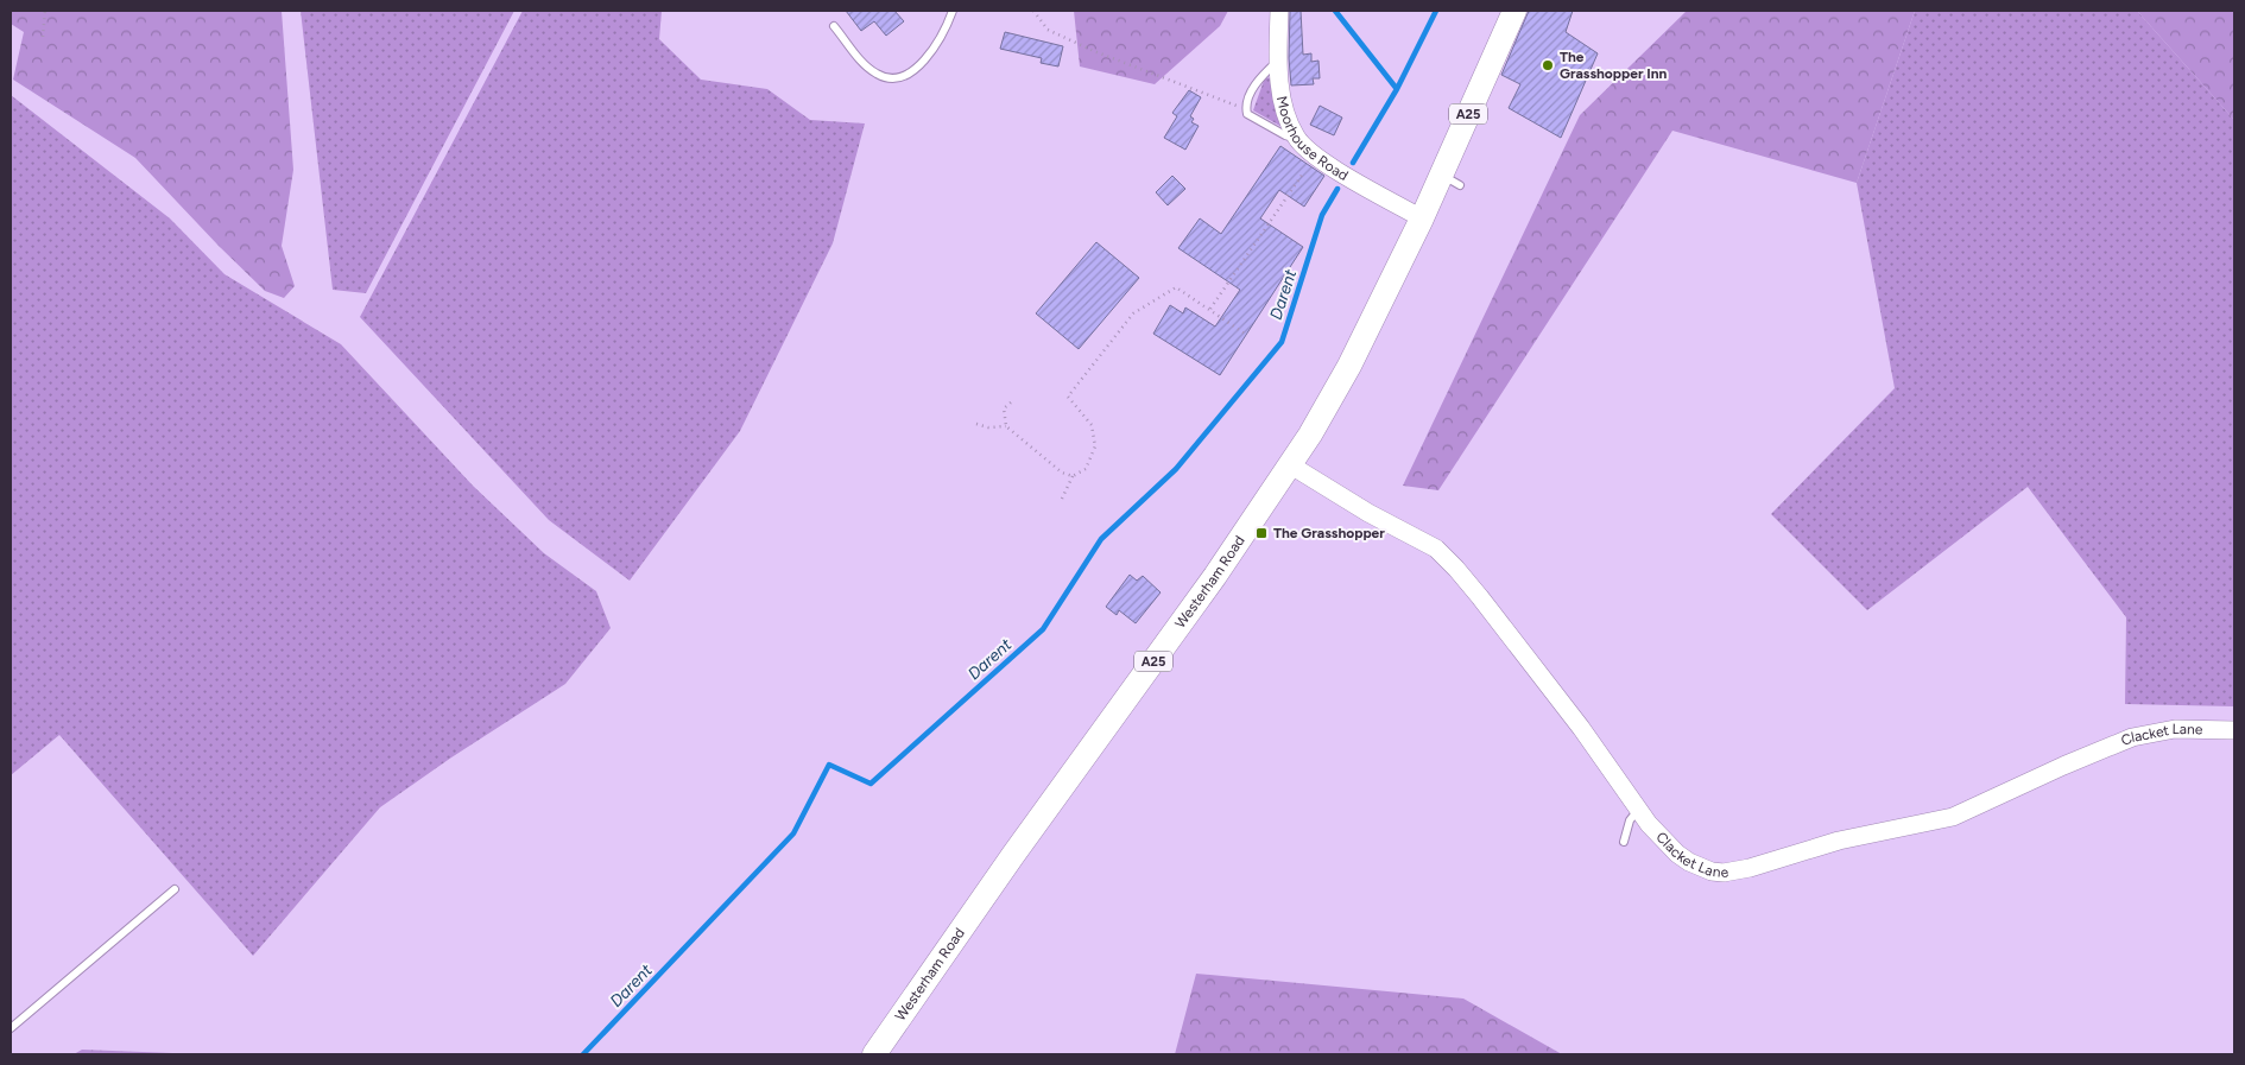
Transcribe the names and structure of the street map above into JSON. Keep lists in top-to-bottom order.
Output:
{
  "streets": {
    "main road": ["A25", "Westerham Road"],
    "street": ["Moorhouse Road", "Clacket Lane"]
  },
  "crossings": [
    ["Moorhouse Road", "Westerham Road"],
    ["Westerham Road", "Clacket Lane"]
  ],
  "water": ["Darent"],
  "places": {
    "other": ["The Grasshopper Inn"],
    "transit": ["The Grasshopper"]
  }
}
